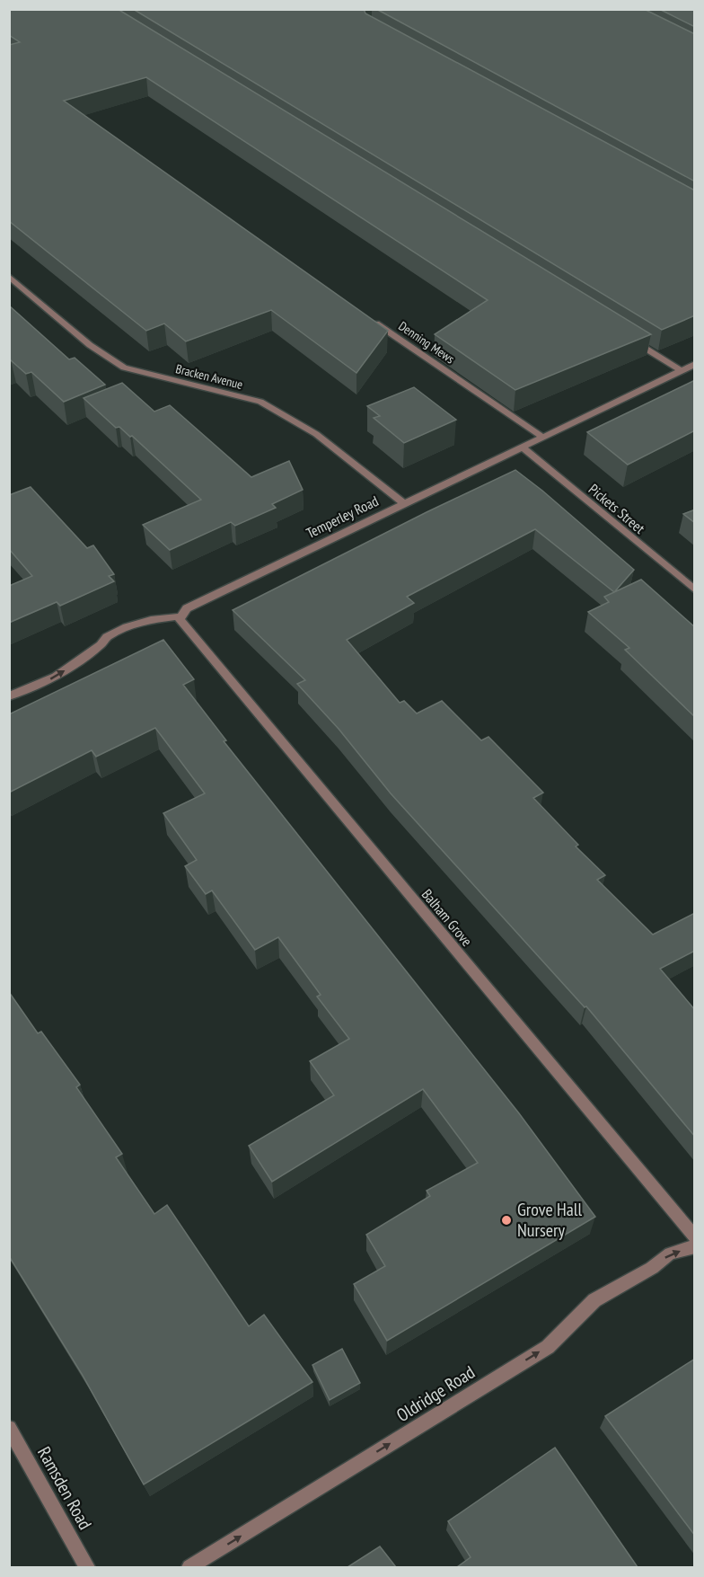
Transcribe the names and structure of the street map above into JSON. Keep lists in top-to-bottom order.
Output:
{
  "streets": {
    "street": [
      "Denning Mews",
      "Bracken Avenue",
      "Pickets Street",
      "Temperley Road",
      "Balham Grove",
      "Oldridge Road",
      "Ramsden Road"
    ]
  },
  "crossings": [
    ["Denning Mews", "Temperley Road"],
    ["Bracken Avenue", "Temperley Road"],
    ["Pickets Street", "Temperley Road"],
    ["Temperley Road", "Balham Grove"]
  ],
  "one_way": ["Oldridge Road"],
  "places": ["Grove Hall Nursery"]
}
